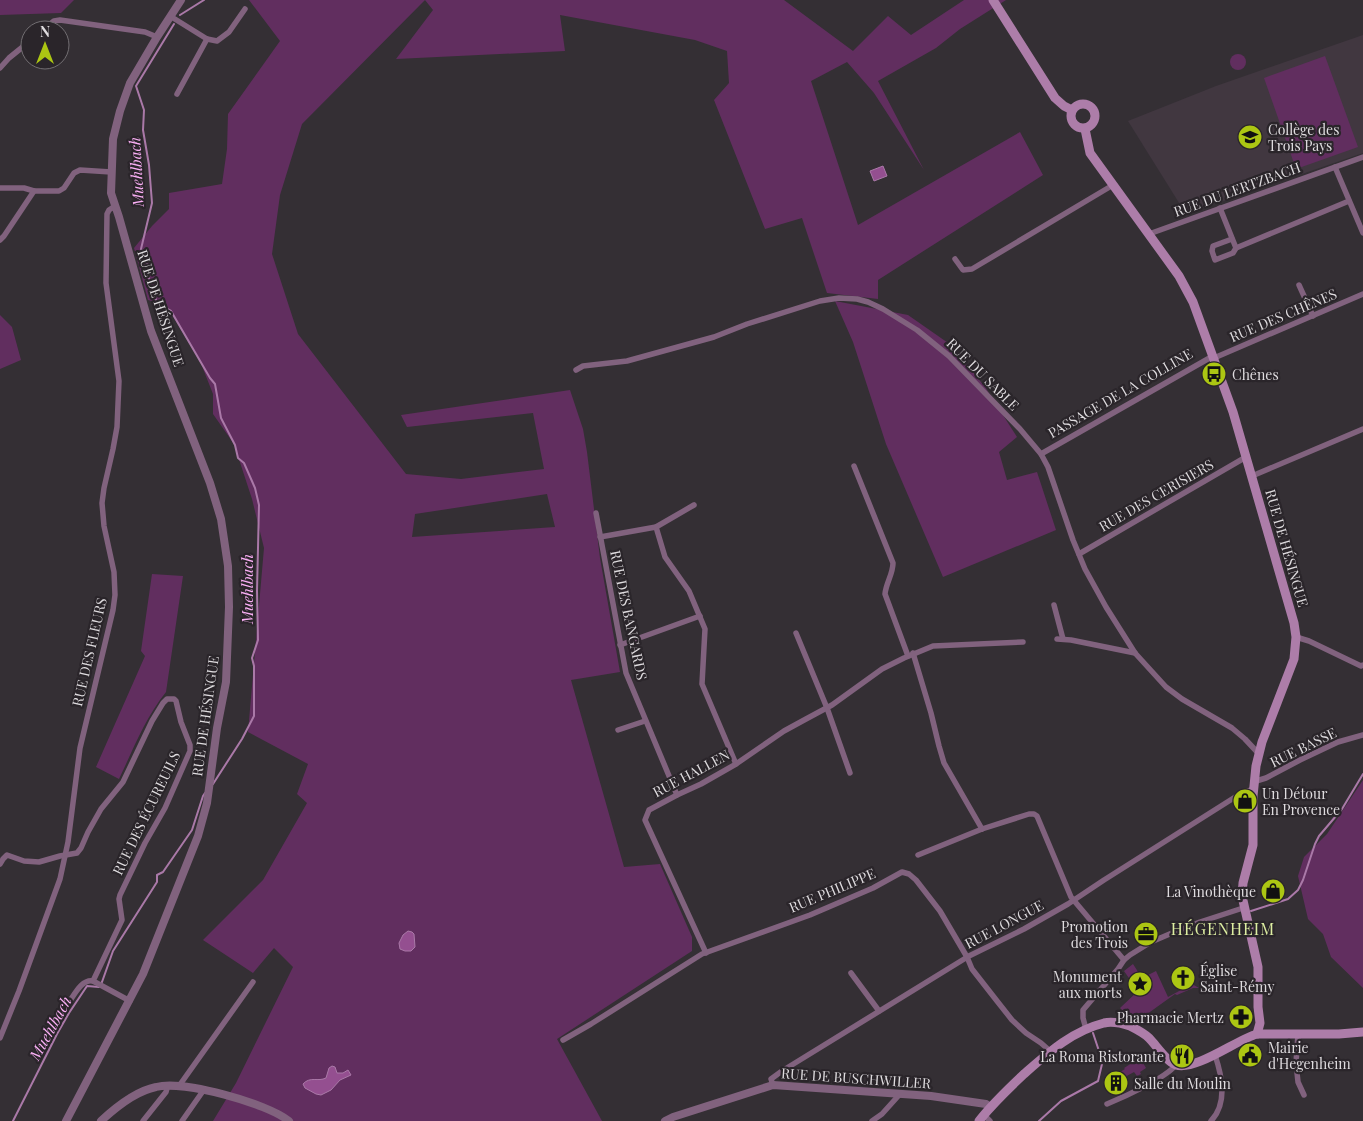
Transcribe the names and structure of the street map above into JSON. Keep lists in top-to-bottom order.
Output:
{
  "streets": {
    "main road": ["RUE DE HÉSINGUE"],
    "street": [
      "RUE DU LERTZBACH",
      "RUE DES CHÊNES",
      "RUE DU SABLE",
      "PASSAGE DE LA COLLINE",
      "RUE DES CERISIERS",
      "RUE DES BANGARDS",
      "RUE DES FLEURS",
      "RUE BASSE",
      "RUE HALLEN",
      "RUE DES ÉCUREUILS",
      "RUE PHILIPPE",
      "RUE LONGUE",
      "RUE DE BUSCHWILLER"
    ]
  },
  "crossings": [
    ["RUE DU LERTZBACH", "RUE DE HÉSINGUE"],
    ["RUE DE HÉSINGUE", "RUE DES CHÊNES"],
    ["RUE DE HÉSINGUE", "RUE DU SABLE"],
    ["RUE DE HÉSINGUE", "PASSAGE DE LA COLLINE"],
    ["RUE DE HÉSINGUE", "RUE DES CERISIERS"],
    ["RUE DE HÉSINGUE", "RUE DES FLEURS"],
    ["RUE DE HÉSINGUE", "RUE BASSE"],
    ["RUE DE HÉSINGUE", "RUE LONGUE"],
    ["RUE DES CHÊNES", "PASSAGE DE LA COLLINE"],
    ["RUE DU SABLE", "PASSAGE DE LA COLLINE"],
    ["RUE DU SABLE", "RUE DES CERISIERS"],
    ["RUE DES BANGARDS", "RUE HALLEN"],
    ["RUE DES FLEURS", "RUE DES ÉCUREUILS"],
    ["RUE BASSE", "RUE LONGUE"],
    ["RUE HALLEN", "RUE PHILIPPE"],
    ["RUE PHILIPPE", "RUE LONGUE"],
    ["RUE LONGUE", "RUE DE BUSCHWILLER"]
  ],
  "districts": ["HÉGENHEIM"],
  "water": ["Muehlbach"],
  "places": {
    "school or university": ["Collège des Trois Pays"],
    "bus stop": ["Chênes"],
    "shop": ["Un Détour En Provence", "La Vinothèque"],
    "office": ["Promotion des Trois"],
    "church": ["Église Saint-Rémy"],
    "place": ["Monument aux morts"],
    "pharmacy": ["Pharmacie Mertz"],
    "public building": ["Mairie d'Hegenheim"],
    "restaurant": ["La Roma Ristorante"],
    "building": ["Salle du Moulin"]
  },
  "north": "top"
}
